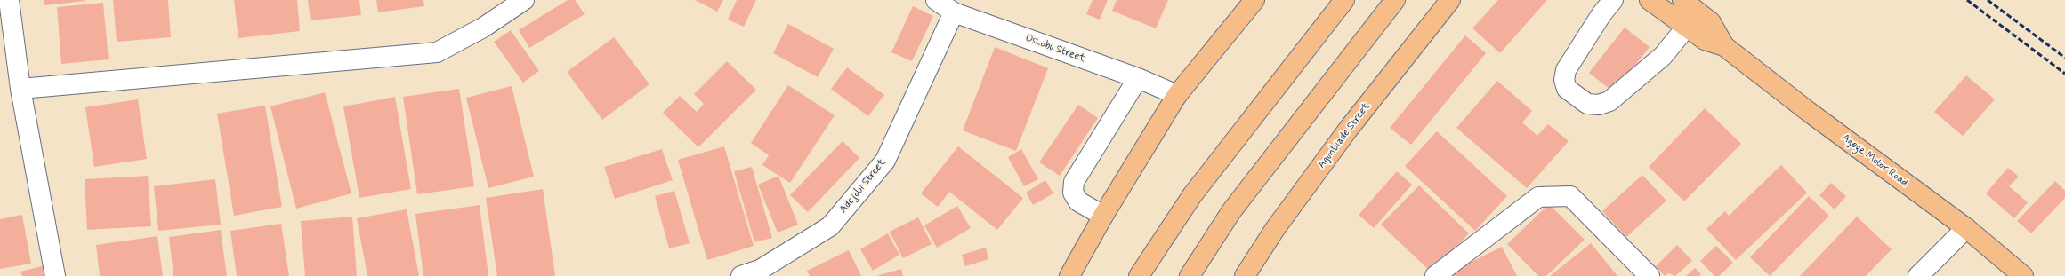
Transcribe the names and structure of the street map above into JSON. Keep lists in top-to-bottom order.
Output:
{
  "streets": {
    "main road": ["Agunbiade Street", "Agege Motor Road"],
    "street": ["Oshobu Street", "Adejobi Street"]
  },
  "crossings": [
    ["Oshobu Street", "Adejobi Street"]
  ]
}
